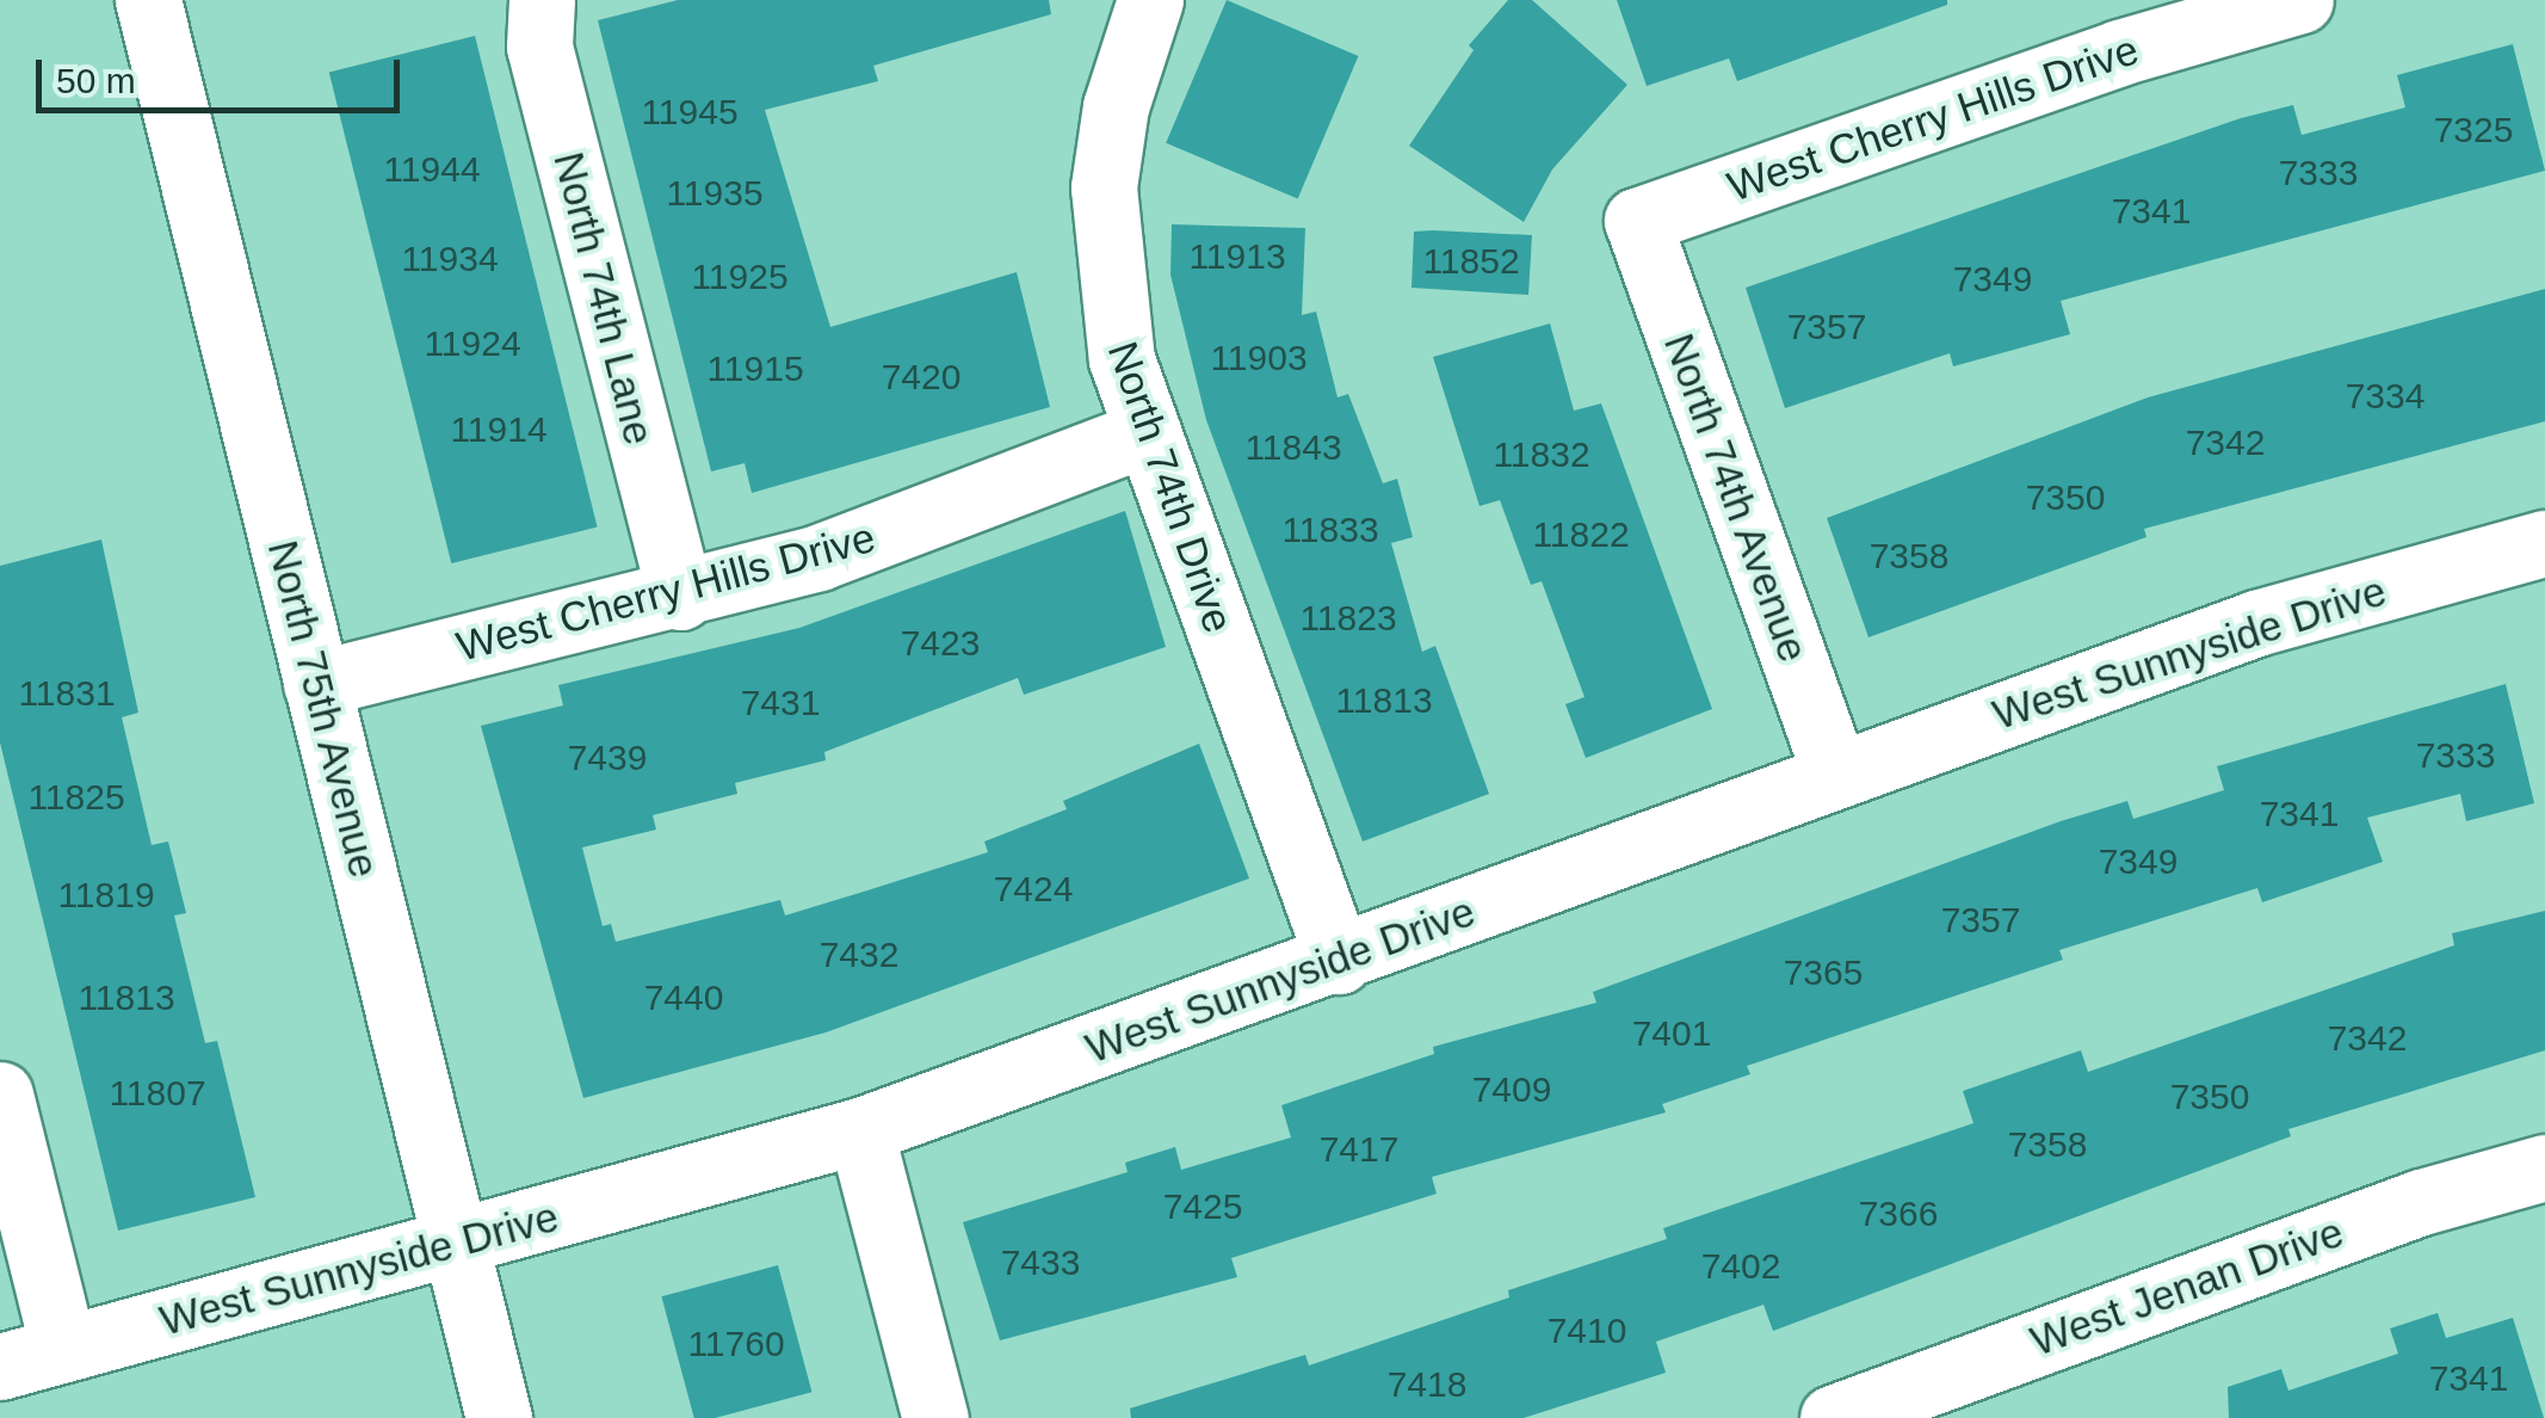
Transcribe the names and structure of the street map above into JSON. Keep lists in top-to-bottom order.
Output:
{
  "streets": {
    "street": [
      "West Cherry Hills Drive",
      "North 74th Lane",
      "North 74th Drive",
      "North 74th Avenue",
      "West Sunnyside Drive",
      "North 75th Avenue",
      "West Jenan Drive"
    ]
  },
  "crossings": [
    ["West Cherry Hills Drive", "North 74th Lane"],
    ["West Cherry Hills Drive", "North 74th Drive"],
    ["West Cherry Hills Drive", "North 74th Avenue"],
    ["West Cherry Hills Drive", "North 75th Avenue"],
    ["North 74th Drive", "West Sunnyside Drive"],
    ["North 74th Avenue", "West Sunnyside Drive"],
    ["West Sunnyside Drive", "North 75th Avenue"]
  ],
  "house_numbers": [
    "11945",
    "7325",
    "11944",
    "7333",
    "11935",
    "7341",
    "11913",
    "11934",
    "11852",
    "11925",
    "7349",
    "7357",
    "11924",
    "11903",
    "11915",
    "7420",
    "7334",
    "11914",
    "7342",
    "11843",
    "11832",
    "7350",
    "11833",
    "11822",
    "7358",
    "11823",
    "7423",
    "11831",
    "11813",
    "7431",
    "7333",
    "7439",
    "11825",
    "7341",
    "7349",
    "7424",
    "11819",
    "7357",
    "7432",
    "7365",
    "11813",
    "7440",
    "7401",
    "7342",
    "7409",
    "11807",
    "7350",
    "7358",
    "7417",
    "7425",
    "7366",
    "7433",
    "7402",
    "7410",
    "11760",
    "7341",
    "7418"
  ],
  "scale_bar": "50 m"
}
